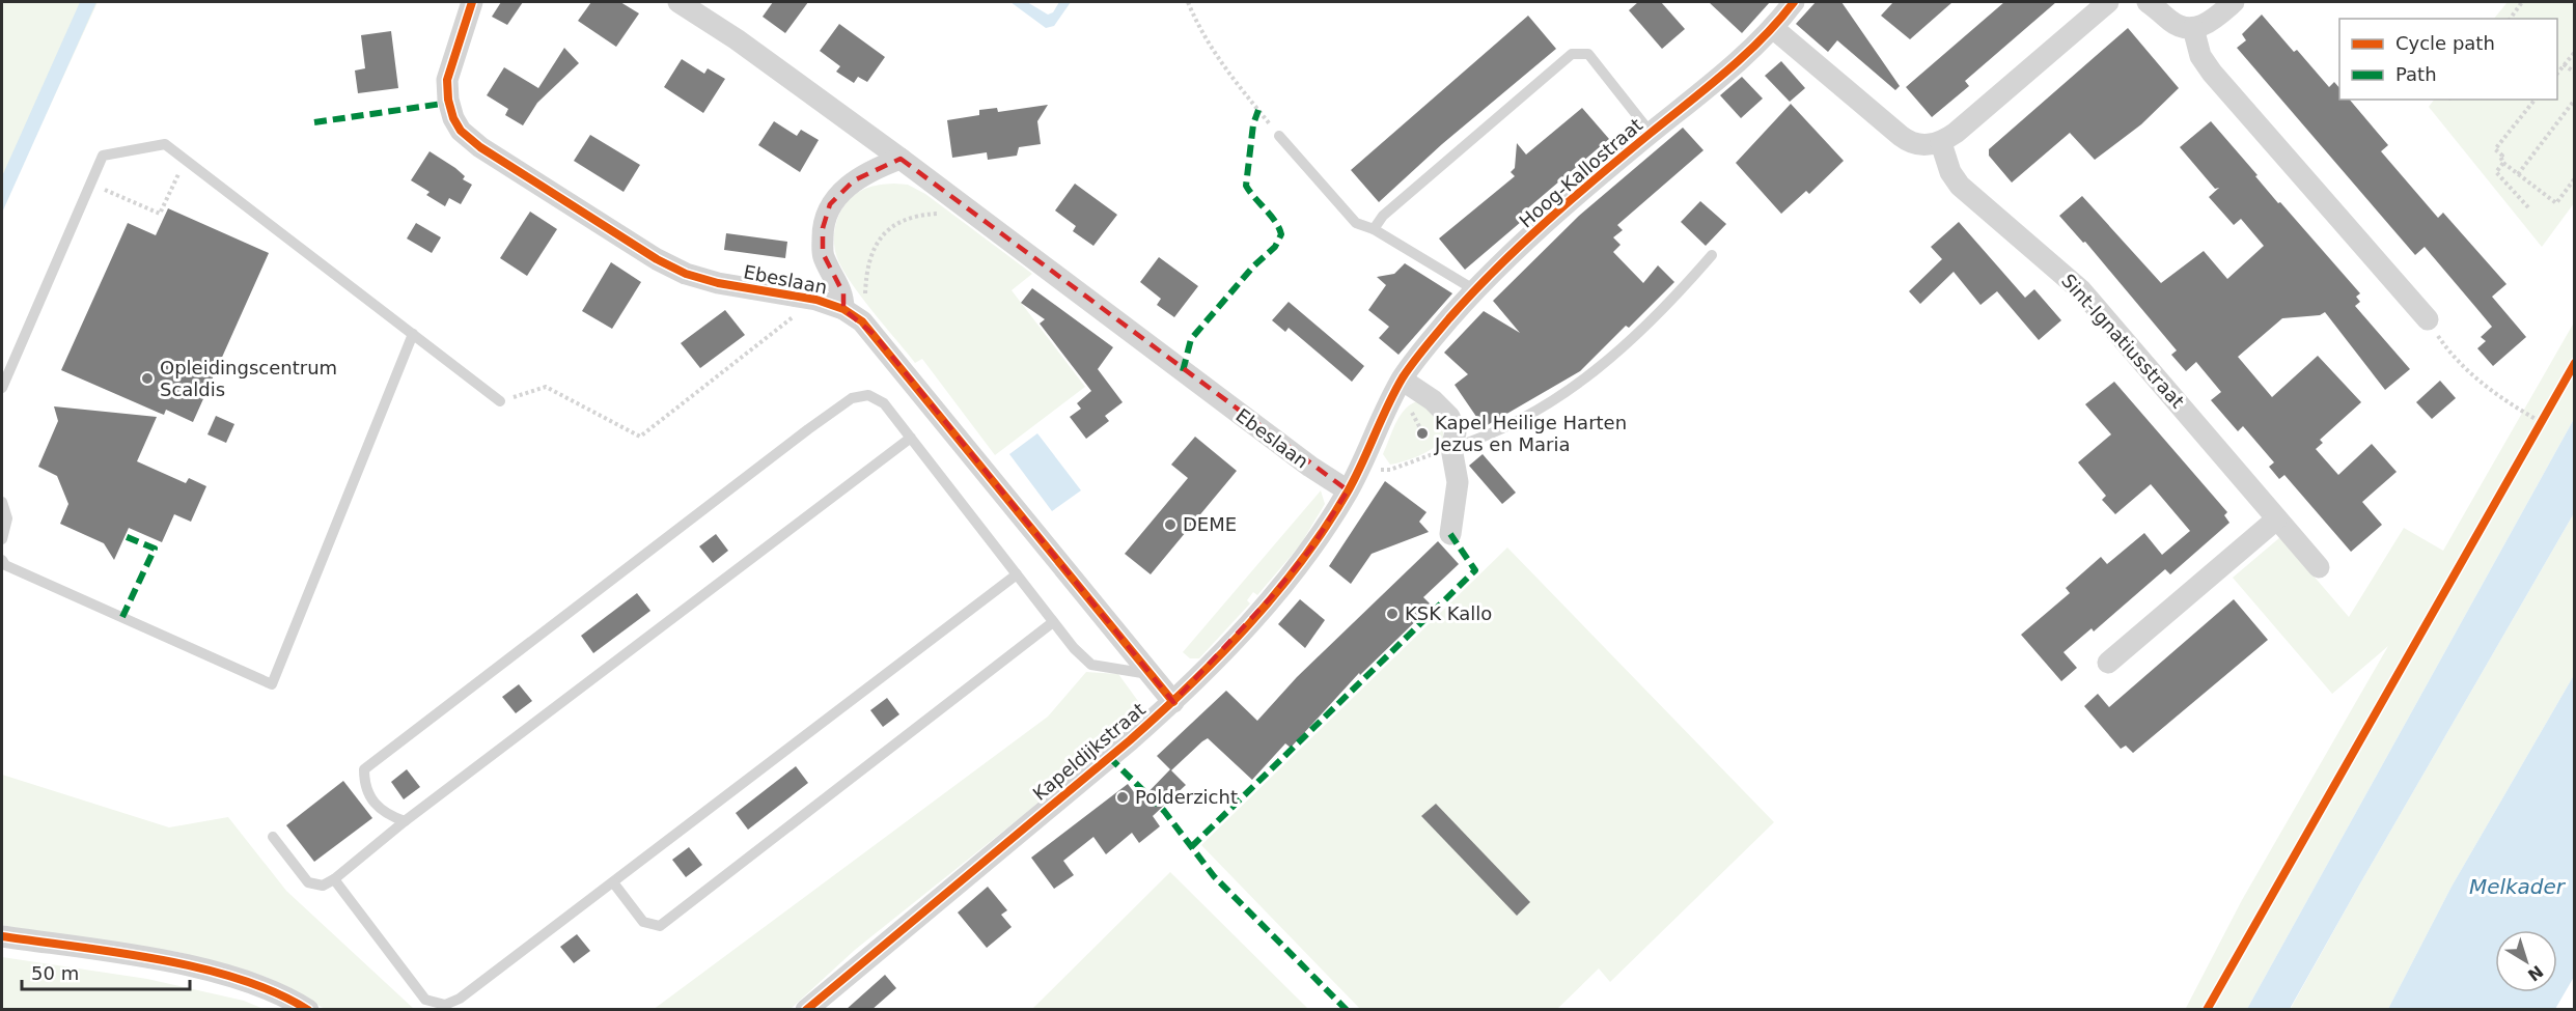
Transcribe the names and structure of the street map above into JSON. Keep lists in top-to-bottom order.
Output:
{
  "streets": {
    "street": [
      "Hoog-Kallostraat",
      "Ebeslaan",
      "Sint-Ignatiusstraat",
      "Kapeldijkstraat"
    ]
  },
  "crossings": [
    ["Hoog-Kallostraat", "Kapeldijkstraat"],
    ["Ebeslaan", "Kapeldijkstraat"]
  ],
  "water": ["Melkader"],
  "places": [
    "Opleidingscentrum Scaldis",
    "Kapel Heilige Harten Jezus en Maria",
    "DEME",
    "KSK Kallo",
    "Polderzicht"
  ],
  "legend": ["Cycle path", "Path"],
  "scale_bar": "50 m",
  "north": "bottom right"
}
